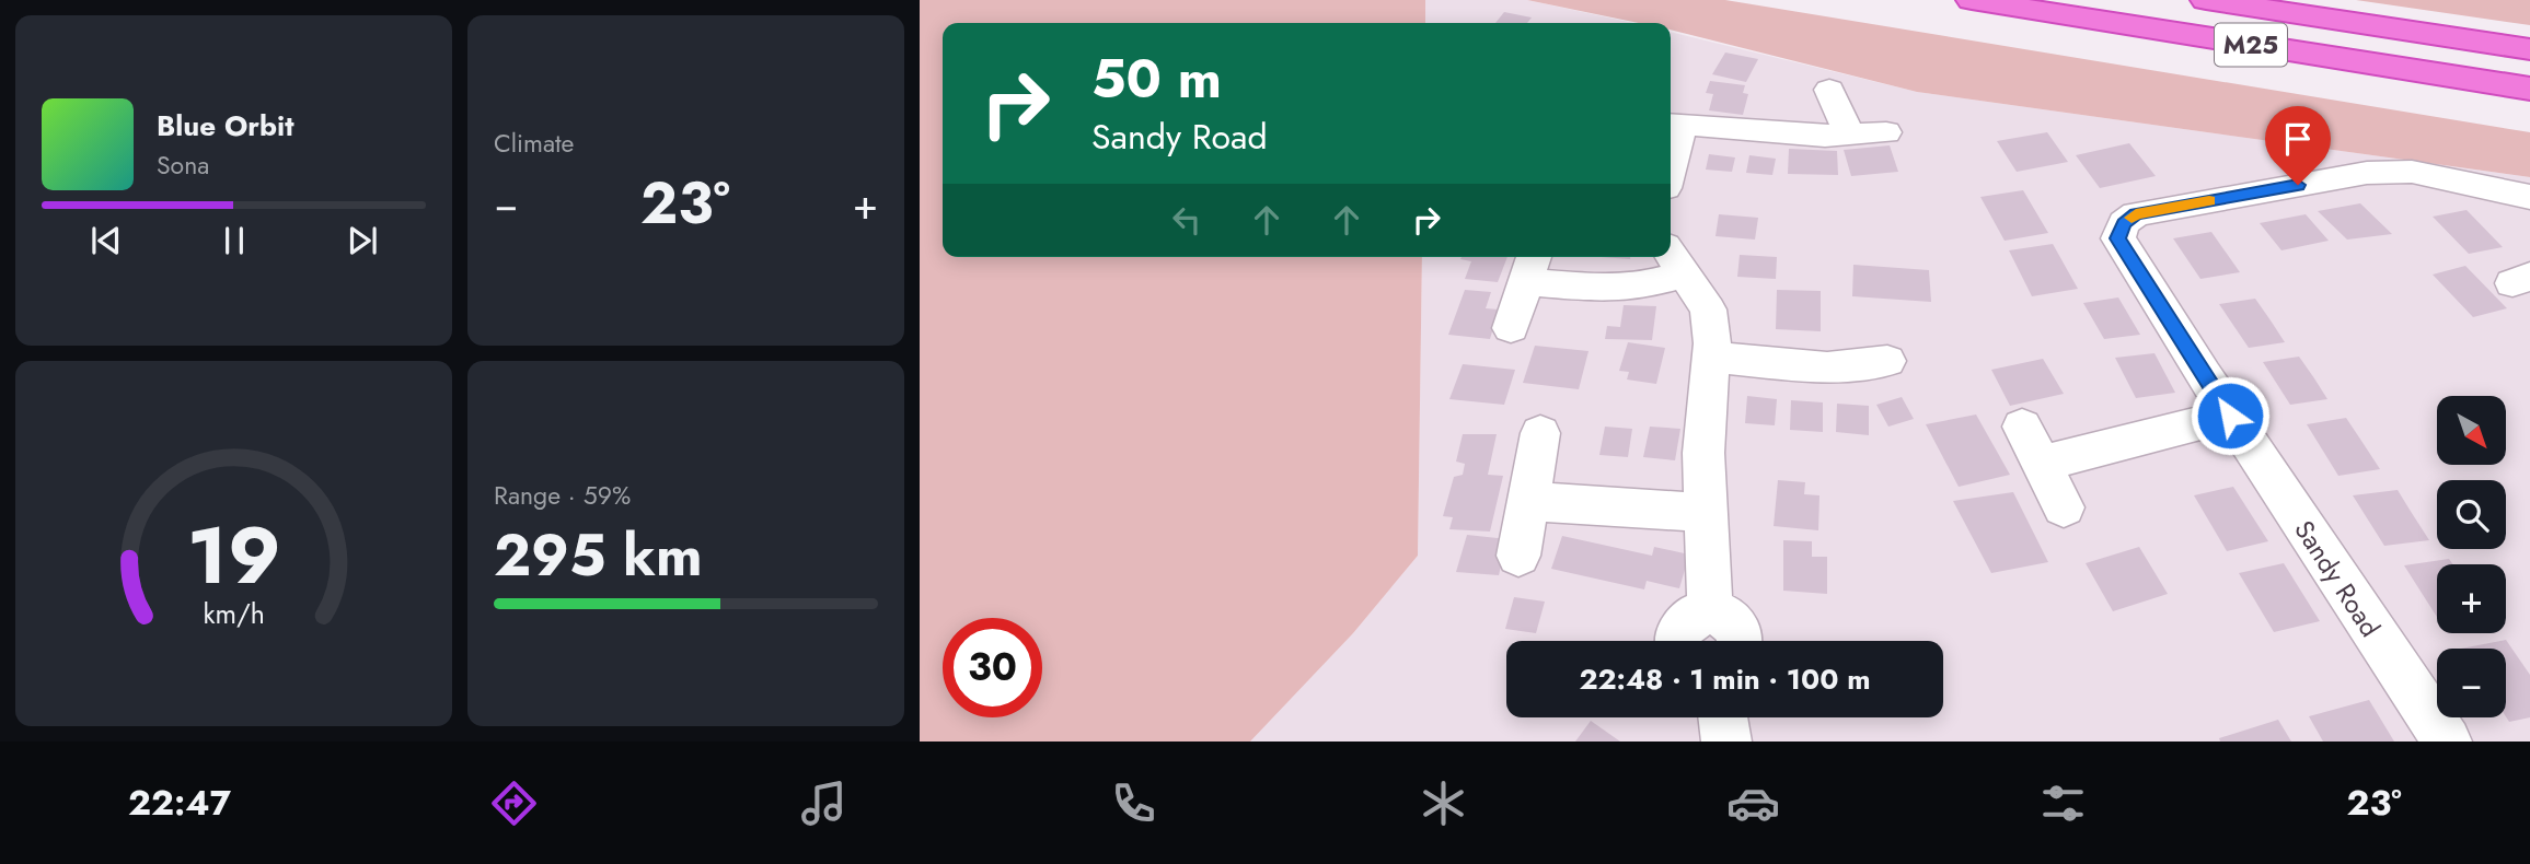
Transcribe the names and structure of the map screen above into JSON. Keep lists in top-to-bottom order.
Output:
{
  "streets": {
    "highway": ["M25"],
    "street": ["Sandy Road"]
  },
  "north": "bottom right",
  "page": {
    "tile": [
      "Climate",
      ["Range · 59%", "295 km"]
    ],
    "turn": ["50 m", "Sandy Road"],
    "song": ["Blue Orbit", "Sona"],
    "heat": ["−", "23°", "+"],
    "map_buttons": ["+", "−"],
    "limit": "30",
    "trip": "22:48 · 1 min · 100 m",
    "tabs": ["22:47", "23°"],
    "gauge": ["19", "km/h"]
  }
}
